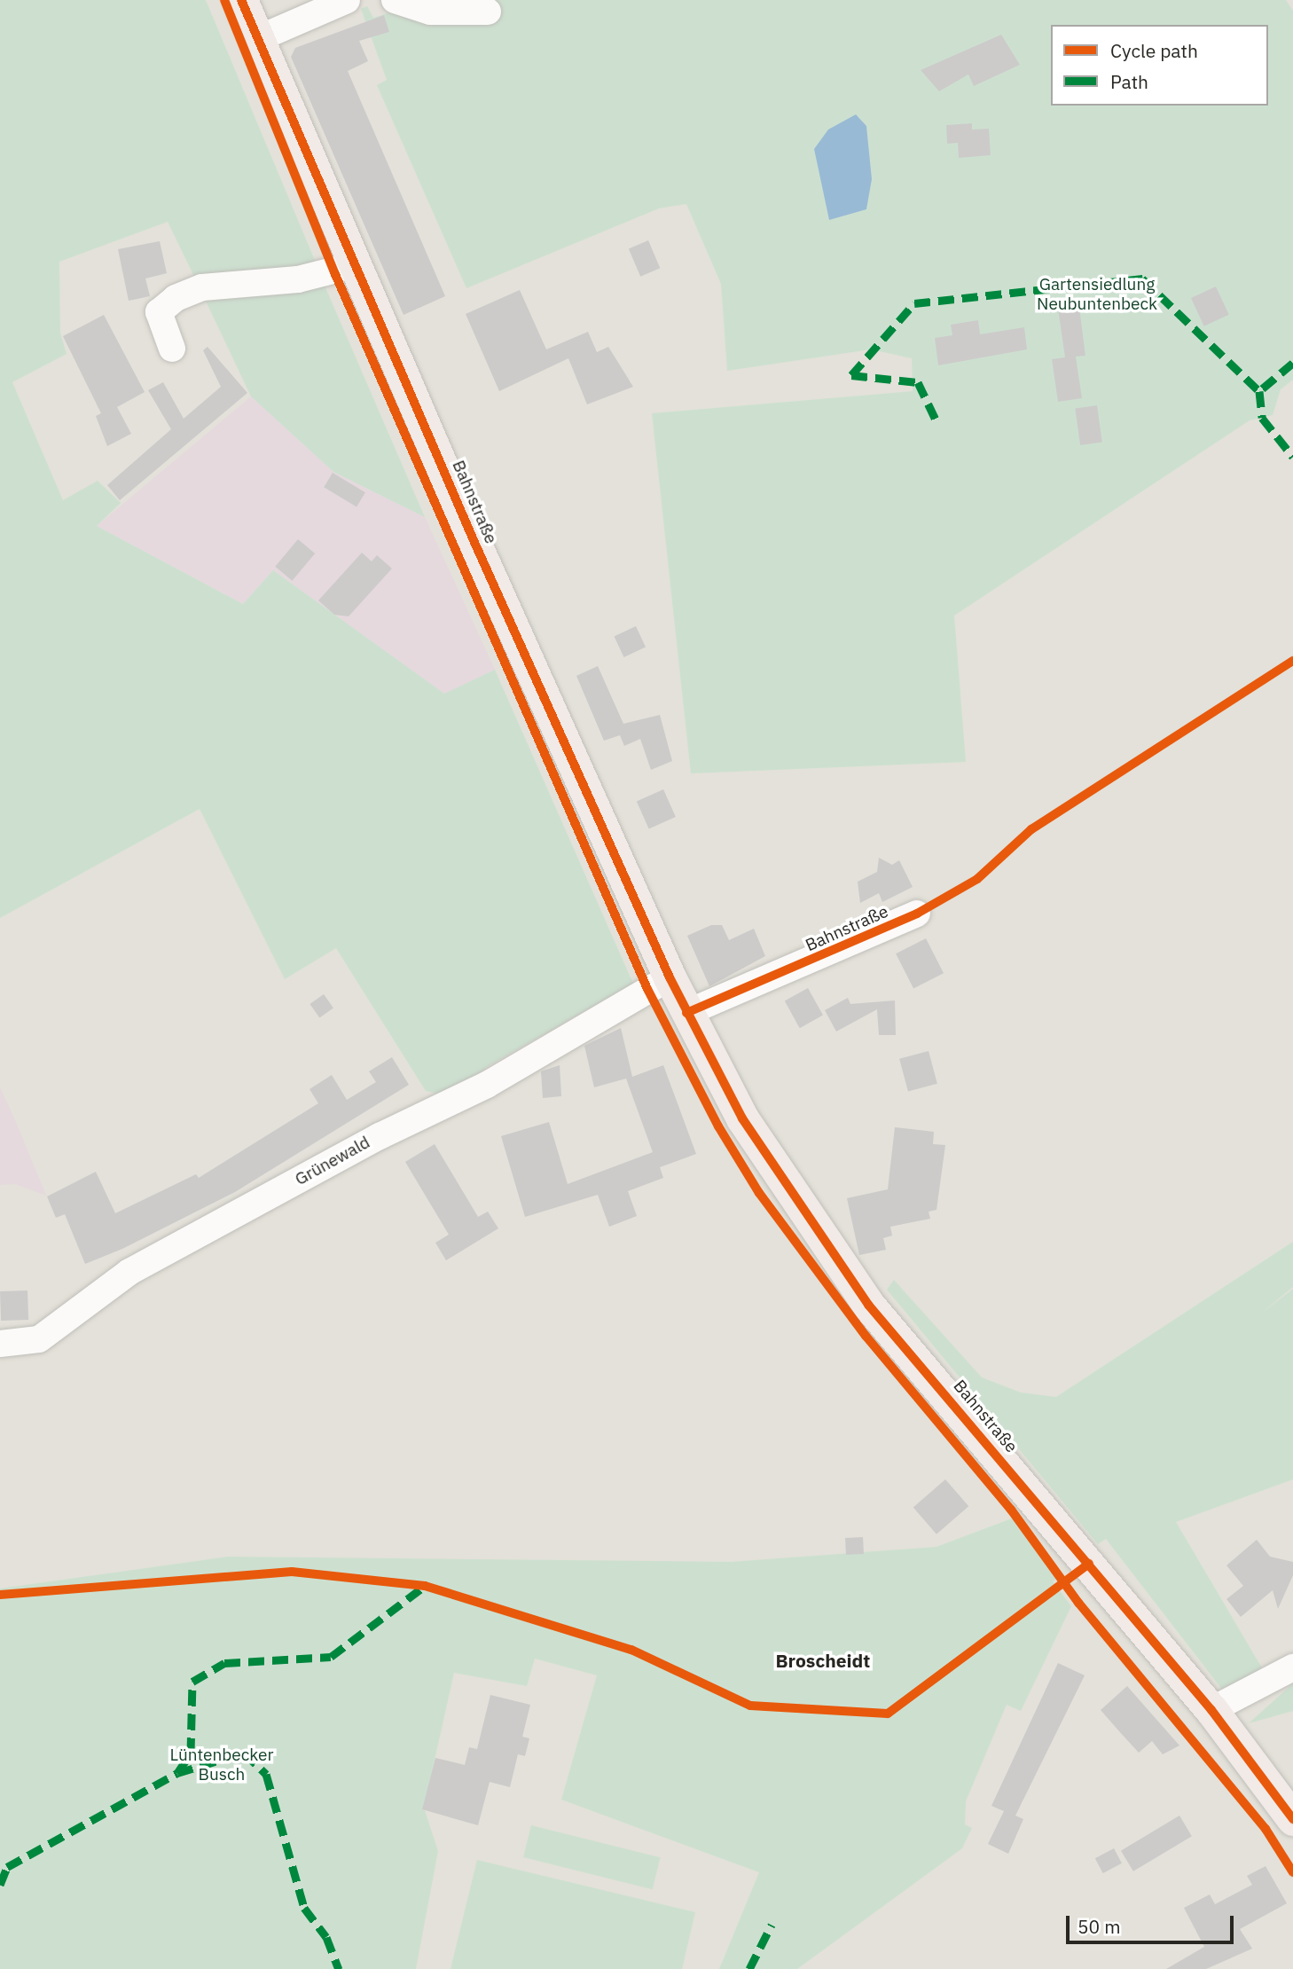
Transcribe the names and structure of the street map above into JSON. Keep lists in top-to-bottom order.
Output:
{
  "streets": {
    "main road": ["Bahnstraße"],
    "street": ["Grünewald"]
  },
  "crossings": [
    ["Bahnstraße", "Grünewald"]
  ],
  "districts": ["Broscheidt"],
  "parks": ["Gartensiedlung Neubuntenbeck", "Lüntenbecker Busch"],
  "legend": ["Cycle path", "Path"],
  "scale_bar": "50 m"
}
